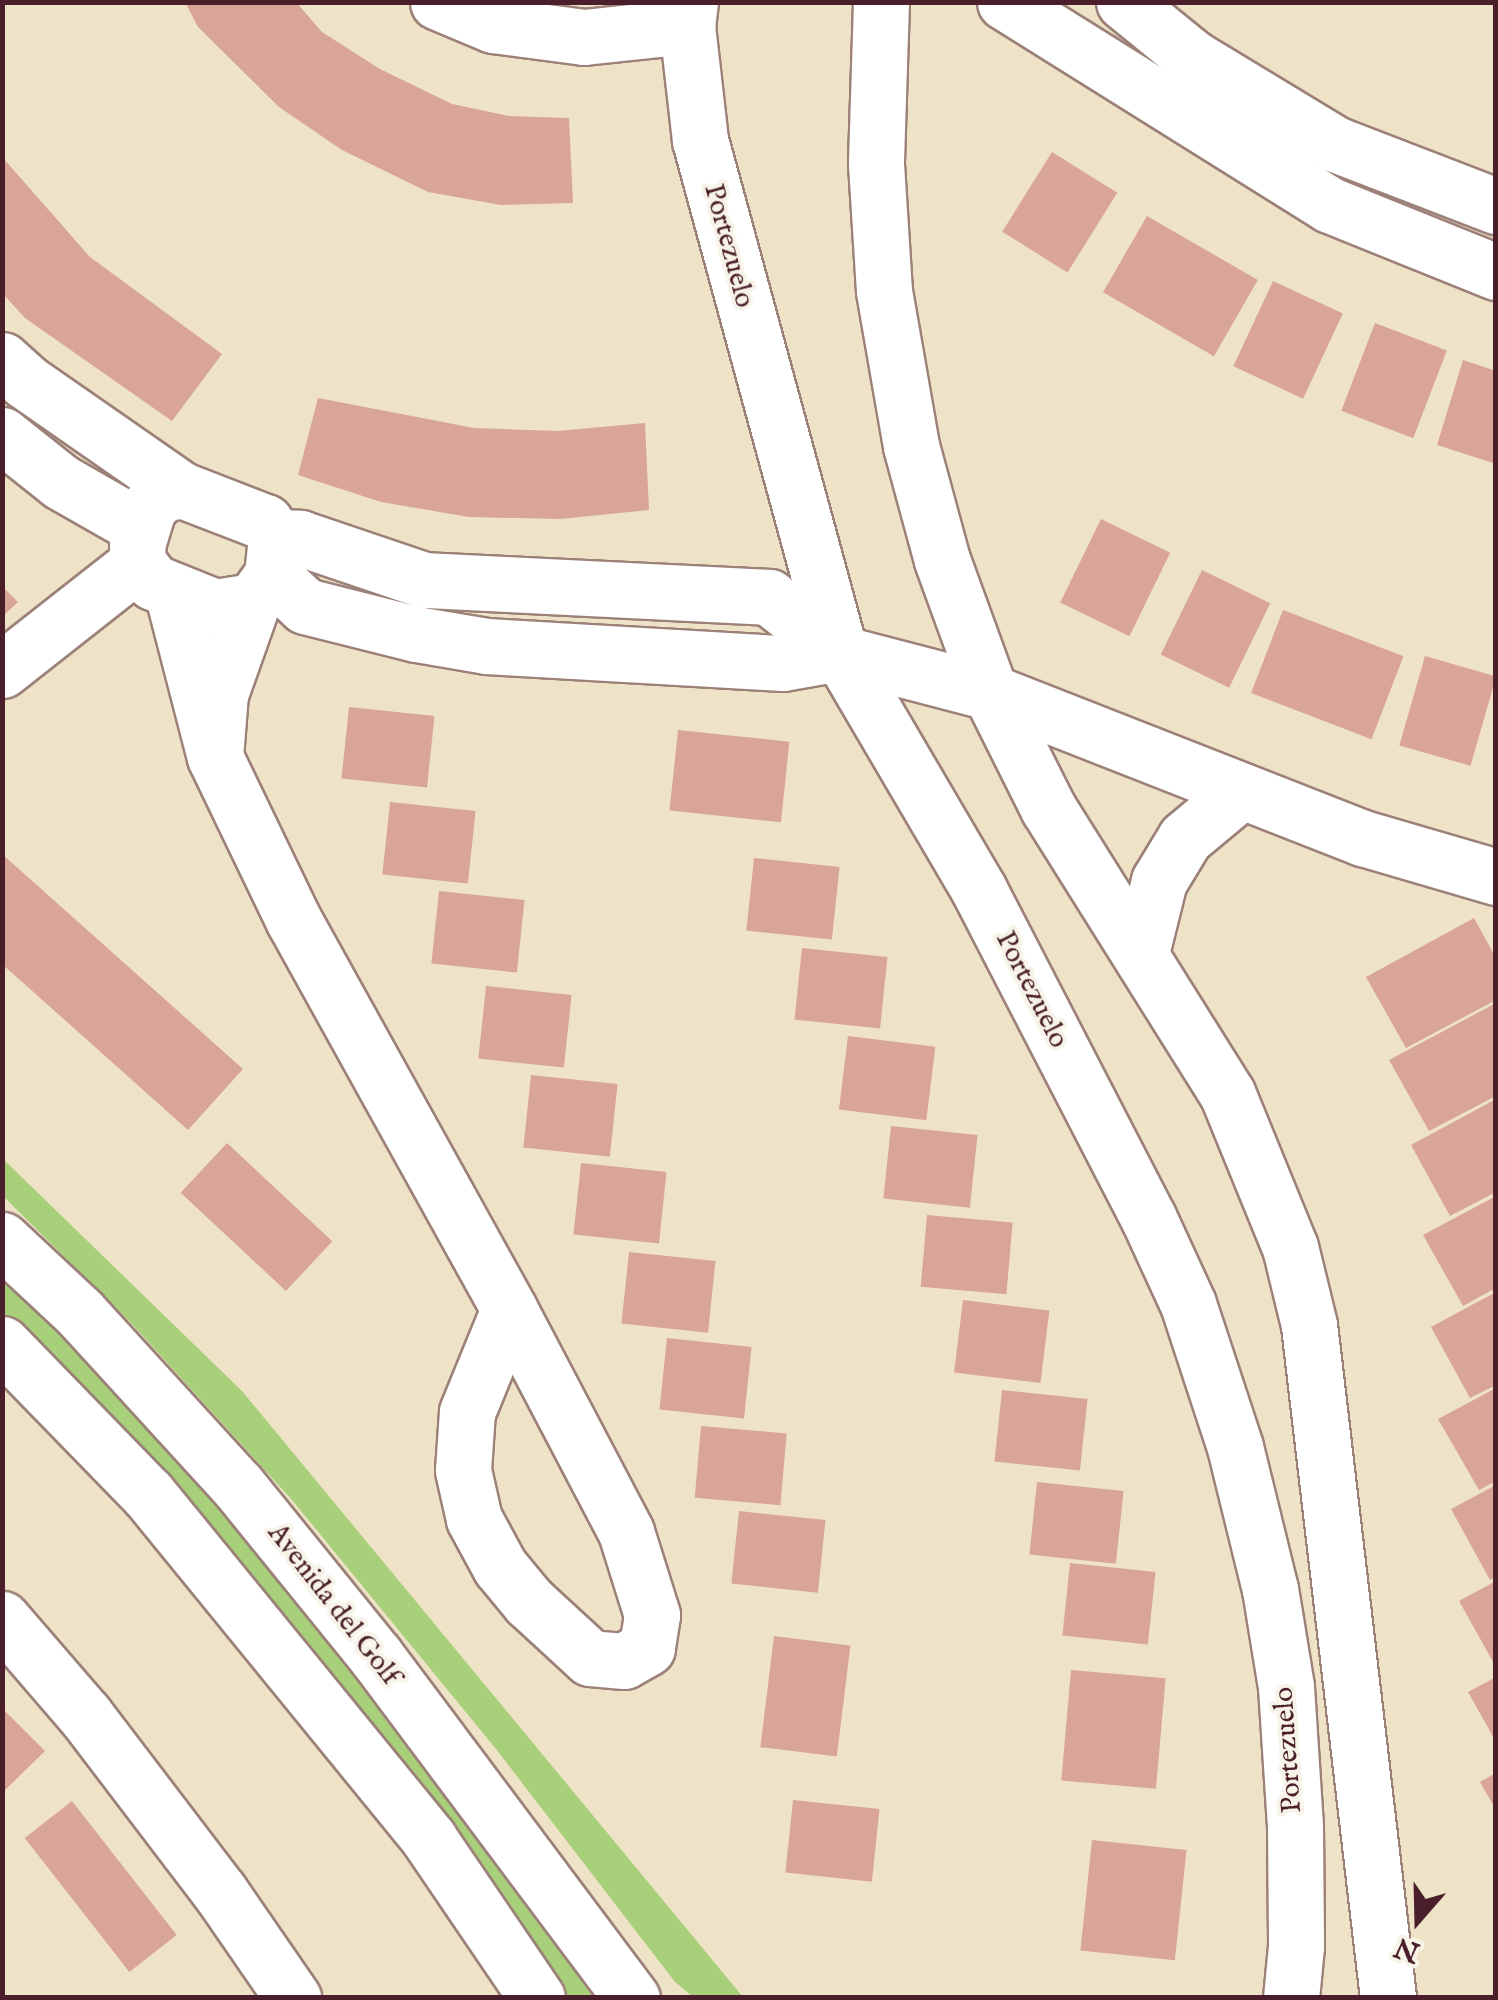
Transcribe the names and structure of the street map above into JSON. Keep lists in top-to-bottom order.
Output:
{
  "streets": {
    "street": ["Portezuelo", "Avenida del Golf"]
  },
  "north": "bottom"
}
